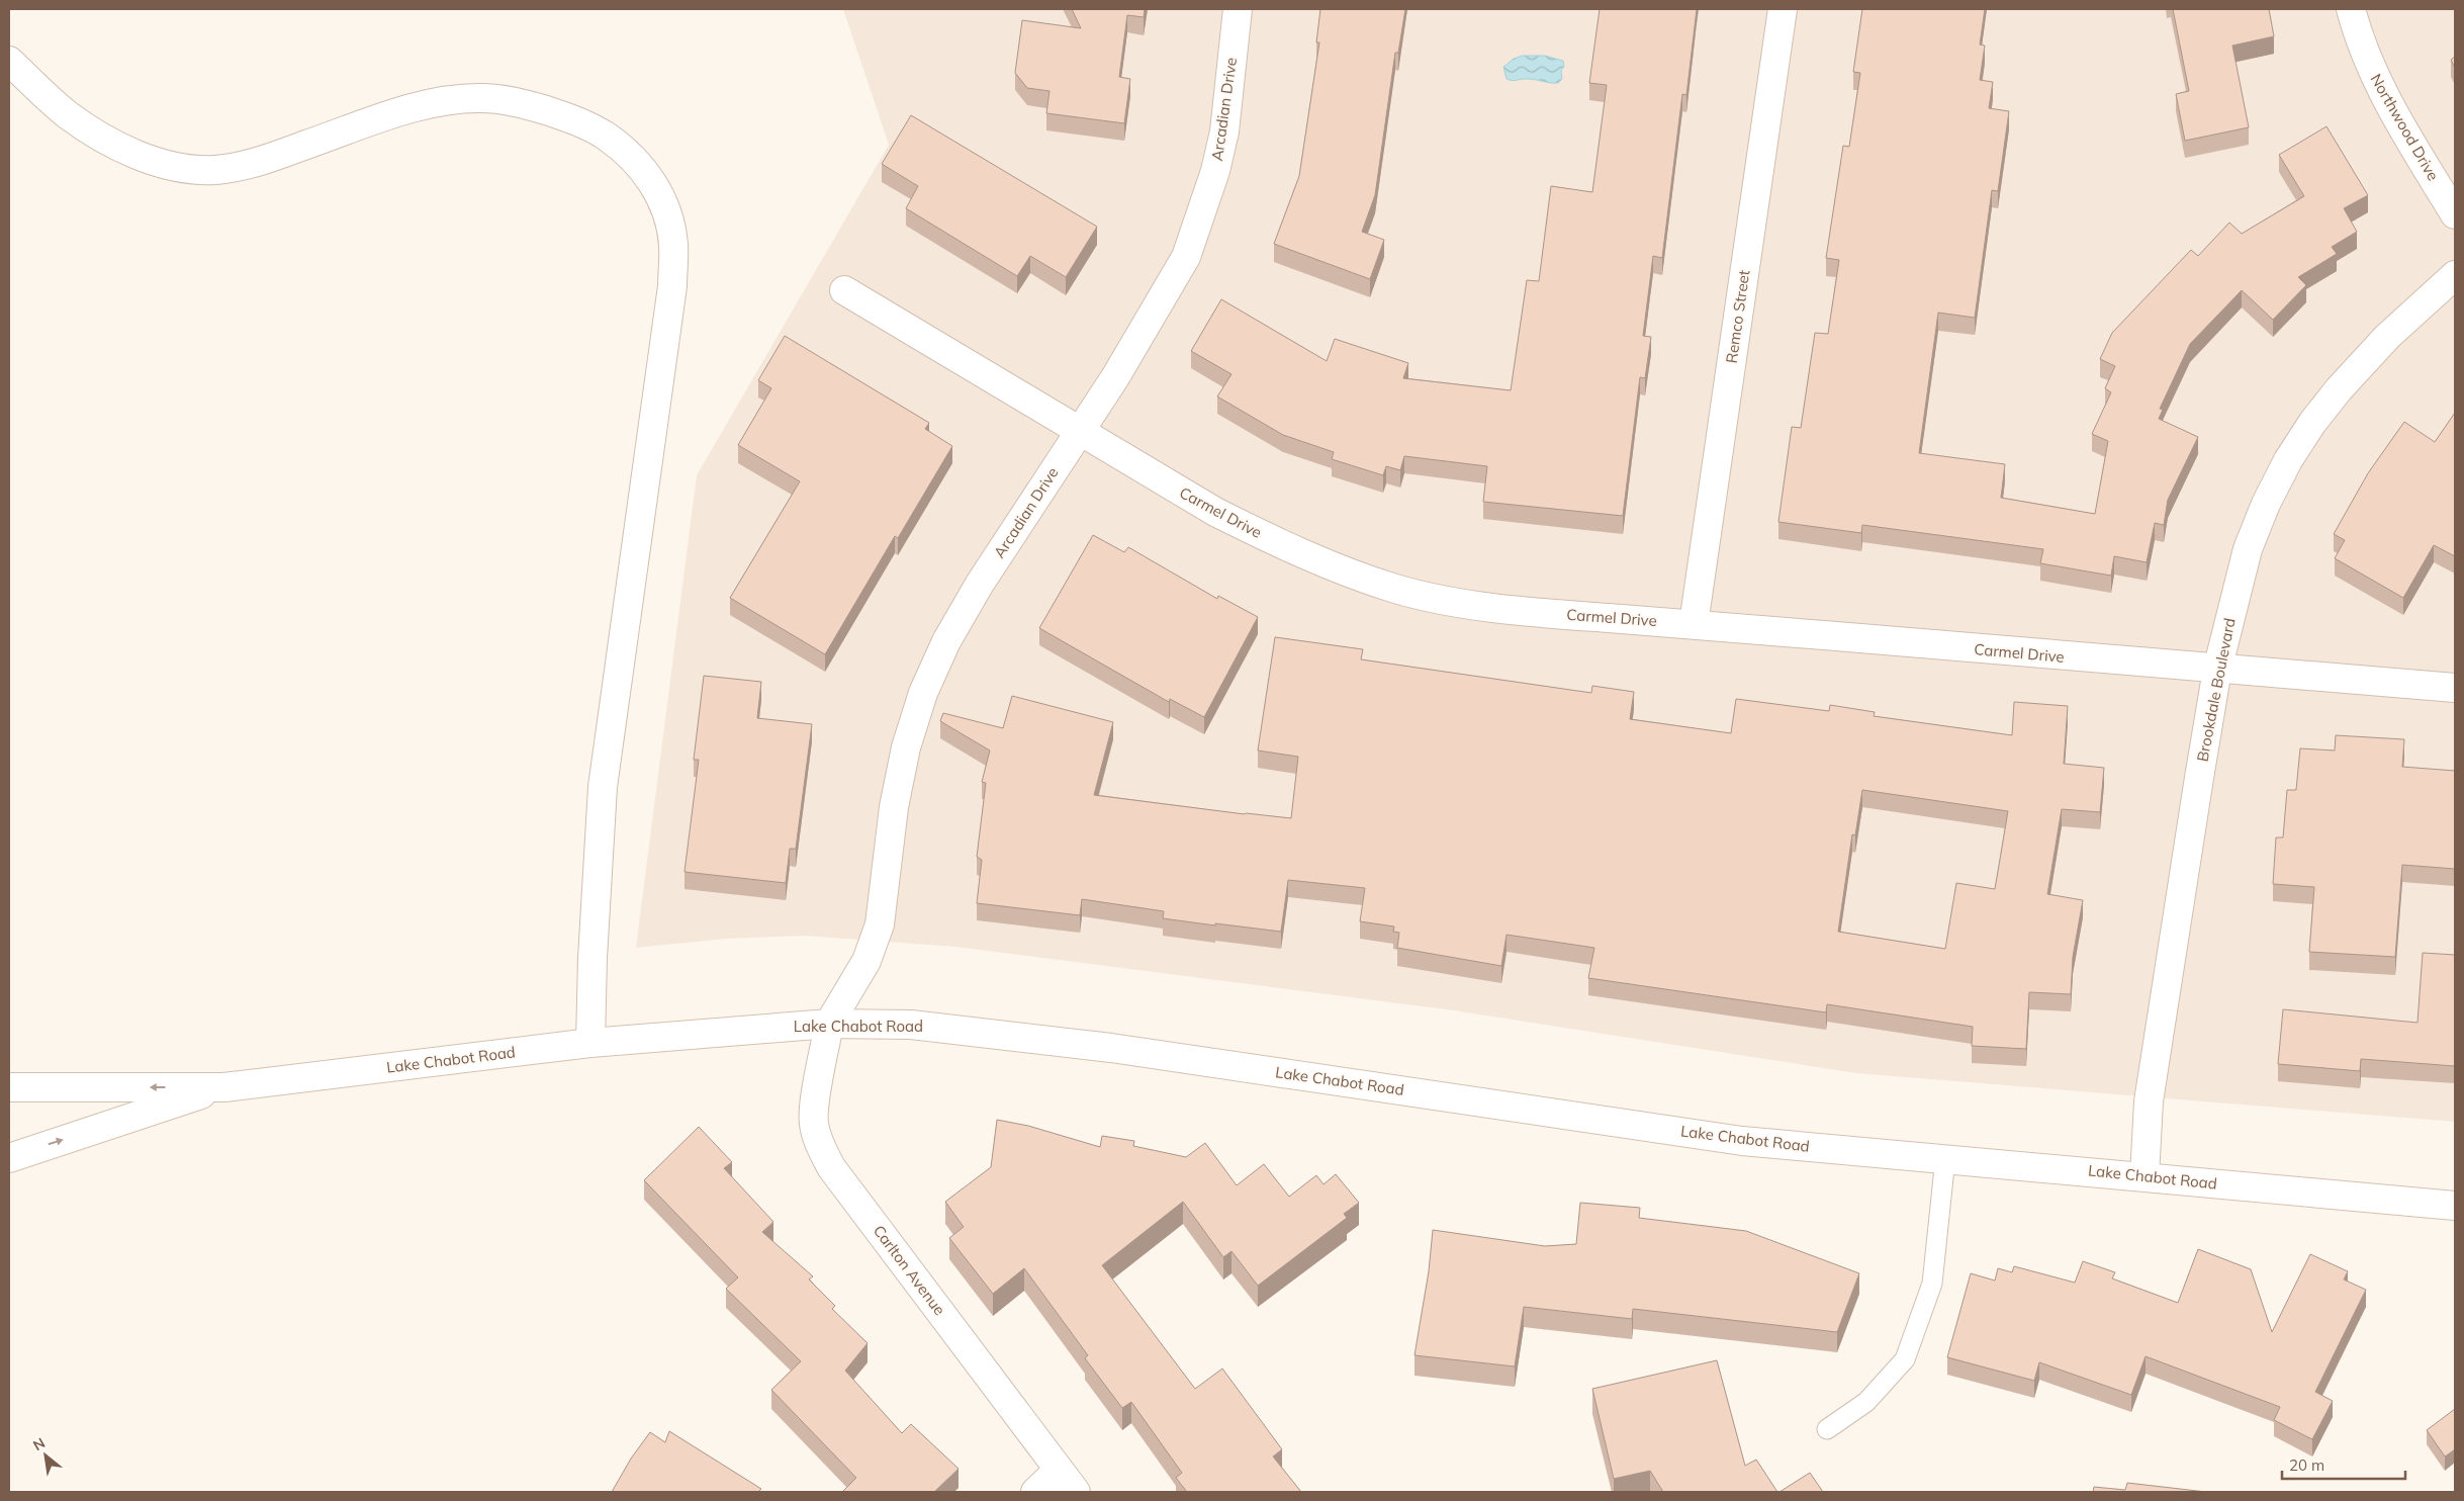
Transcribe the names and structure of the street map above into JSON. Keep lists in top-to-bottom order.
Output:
{
  "streets": {
    "street": [
      "Arcadian Drive",
      "Northwood Drive",
      "Remco Street",
      "Carmel Drive",
      "Brookdale Boulevard",
      "Lake Chabot Road",
      "Carlton Avenue"
    ]
  },
  "crossings": [
    ["Arcadian Drive", "Carmel Drive"],
    ["Arcadian Drive", "Lake Chabot Road"],
    ["Arcadian Drive", "Carlton Avenue"],
    ["Remco Street", "Carmel Drive"],
    ["Carmel Drive", "Brookdale Boulevard"],
    ["Brookdale Boulevard", "Lake Chabot Road"],
    ["Lake Chabot Road", "Carlton Avenue"]
  ],
  "scale_bar": "20 m",
  "north": "top left"
}
